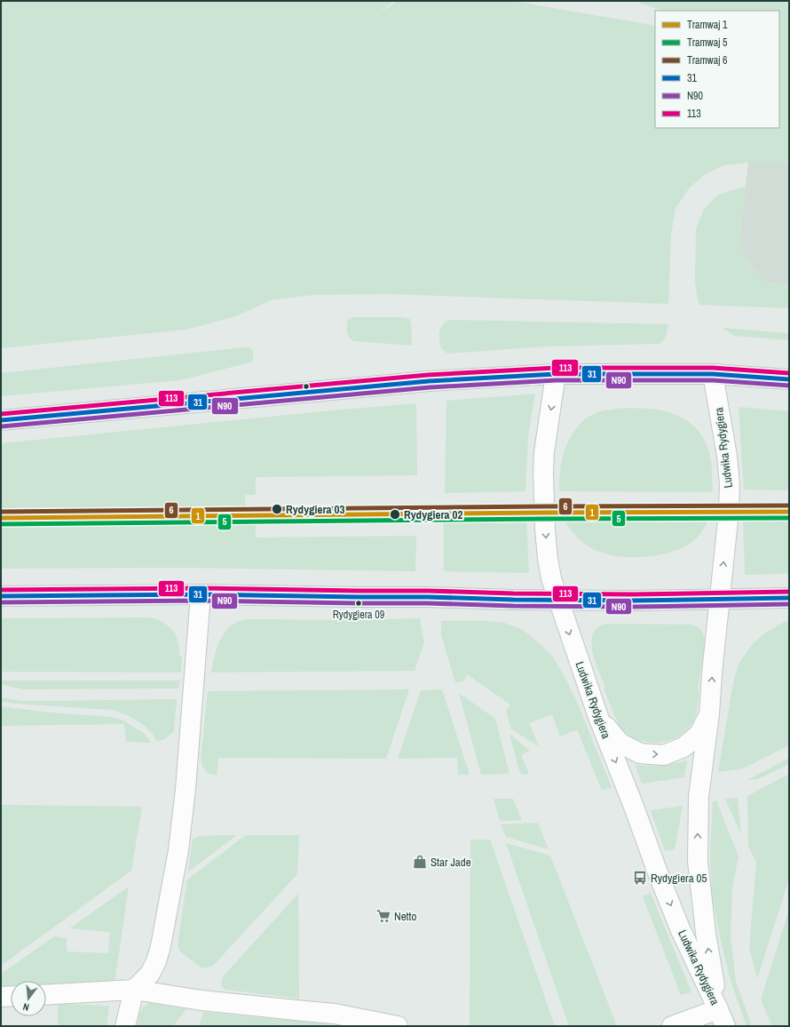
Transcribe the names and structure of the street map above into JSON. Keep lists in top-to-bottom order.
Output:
{
  "streets": {
    "street": ["Ludwika Rydygiera"]
  },
  "places": {
    "other": ["Rydygiera 03", "Rydygiera 02", "Rydygiera 09"],
    "shop": ["Star Jade"],
    "bus stop": ["Rydygiera 05"],
    "supermarket": ["Netto"]
  },
  "lines": [
    "transit line 113",
    "transit line 31",
    "transit line N90",
    "tram line 6",
    "tram line 1",
    "tram line 5"
  ],
  "legend": [
    "Tramwaj 1",
    "Tramwaj 5",
    "Tramwaj 6",
    "31",
    "N90",
    "113"
  ],
  "north": "bottom"
}
